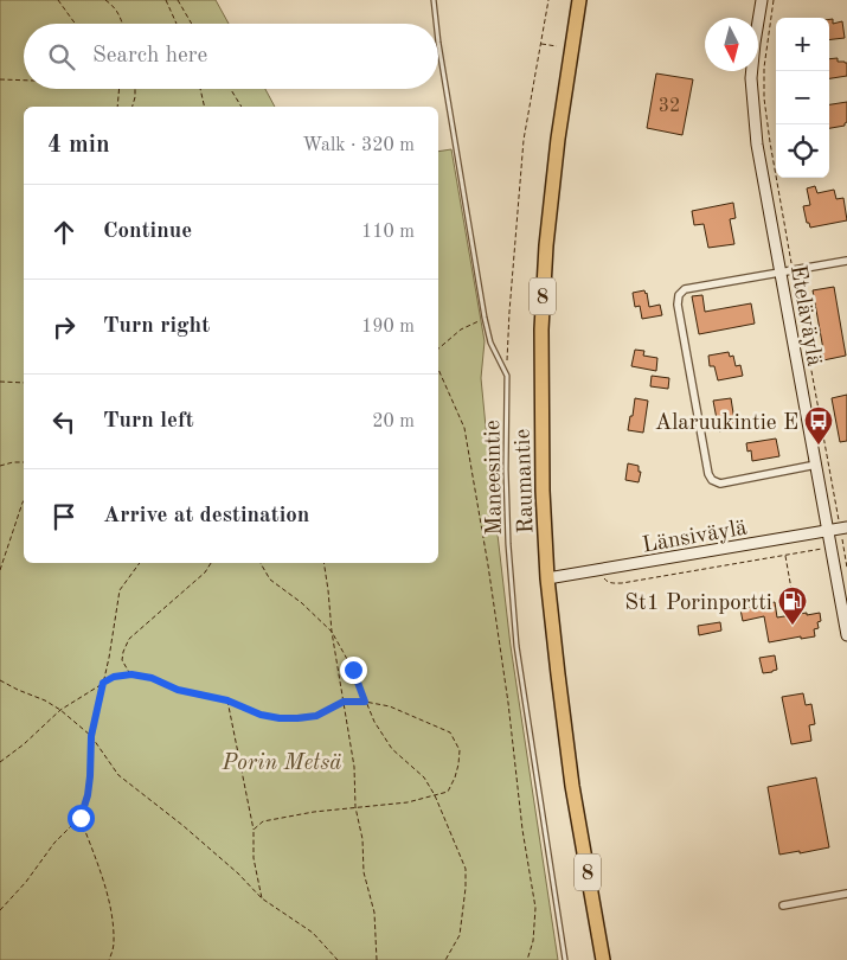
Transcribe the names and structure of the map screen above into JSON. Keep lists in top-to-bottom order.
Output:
{
  "streets": {
    "highway": ["8", "Raumantie"],
    "street": ["Eteläväylä", "Länsiväylä"],
    "lane": ["Maneesintie"]
  },
  "crossings": [
    ["Eteläväylä", "Länsiväylä"],
    ["Raumantie", "Länsiväylä"]
  ],
  "parks": ["Porin Metsä"],
  "places": {
    "bus stop": ["Alaruukintie E"],
    "fuel station": ["St1 Porinportti"]
  },
  "house_numbers": ["32"],
  "north": "bottom",
  "page": {
    "map_buttons": ["+", "−"],
    "search": "Search here",
    "heading": ["4 min", "Walk · 320 m"],
    "list": [
      ["Continue", "110 m"],
      ["Turn right", "190 m"],
      ["Turn left", "20 m"],
      "Arrive at destination"
    ]
  }
}
